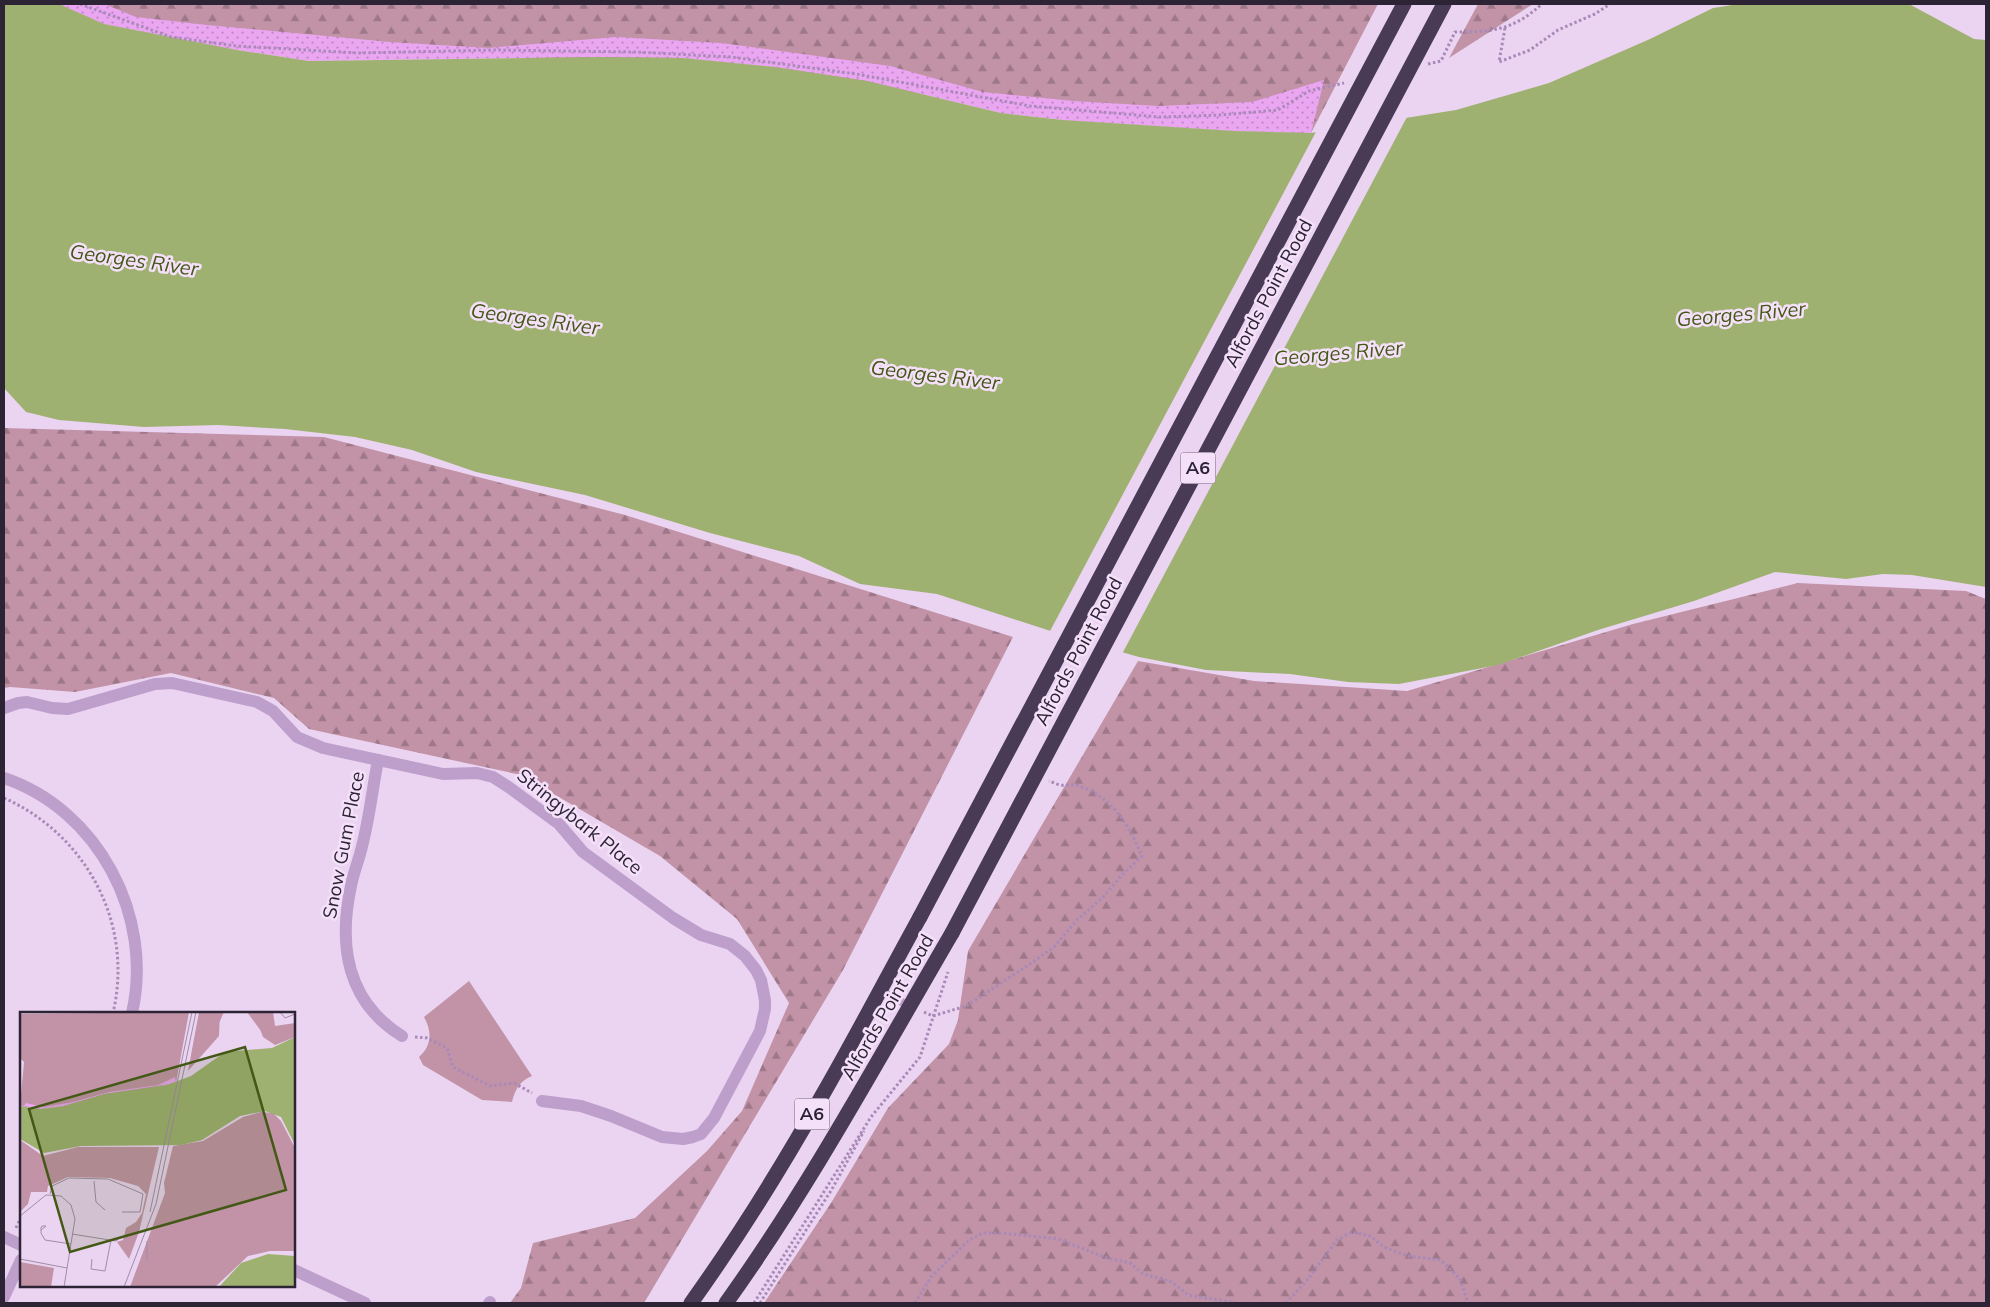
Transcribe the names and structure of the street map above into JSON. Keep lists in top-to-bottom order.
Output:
{
  "streets": {
    "highway": ["Alfords Point Road", "A6"],
    "street": ["Stringybark Place", "Snow Gum Place"]
  },
  "crossings": [
    ["Stringybark Place", "Snow Gum Place"]
  ],
  "water": ["Georges River"]
}
